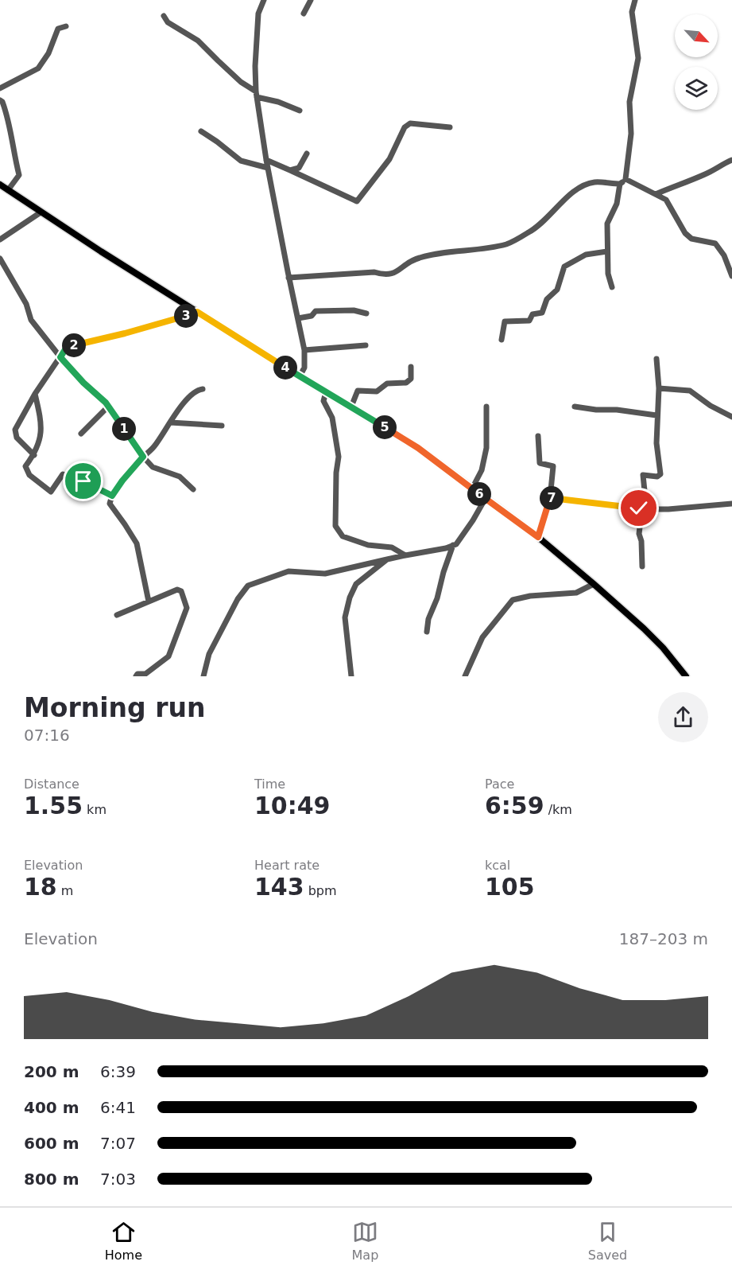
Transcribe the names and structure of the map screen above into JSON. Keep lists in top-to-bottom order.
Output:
{
  "north": "bottom right",
  "page": {
    "pins": [
      "3",
      "2",
      "4",
      "5",
      "1",
      "6",
      "7"
    ],
    "heading": ["Morning run", "07:16"],
    "stats": [
      ["Distance", "1.55 km"],
      ["Time", "10:49"],
      ["Pace", "6:59 /km"],
      ["Elevation", "18 m"],
      ["Heart rate", "143 bpm"],
      ["kcal", "105"]
    ],
    "chart": ["Elevation", "187–203 m"],
    "list": [
      {
        "name": "200 m",
        "note": "6:39"
      },
      {
        "name": "400 m",
        "note": "6:41"
      },
      {
        "name": "600 m",
        "note": "7:07"
      },
      {
        "name": "800 m",
        "note": "7:03"
      }
    ],
    "tabs": ["Home", "Map", "Saved"]
  }
}
